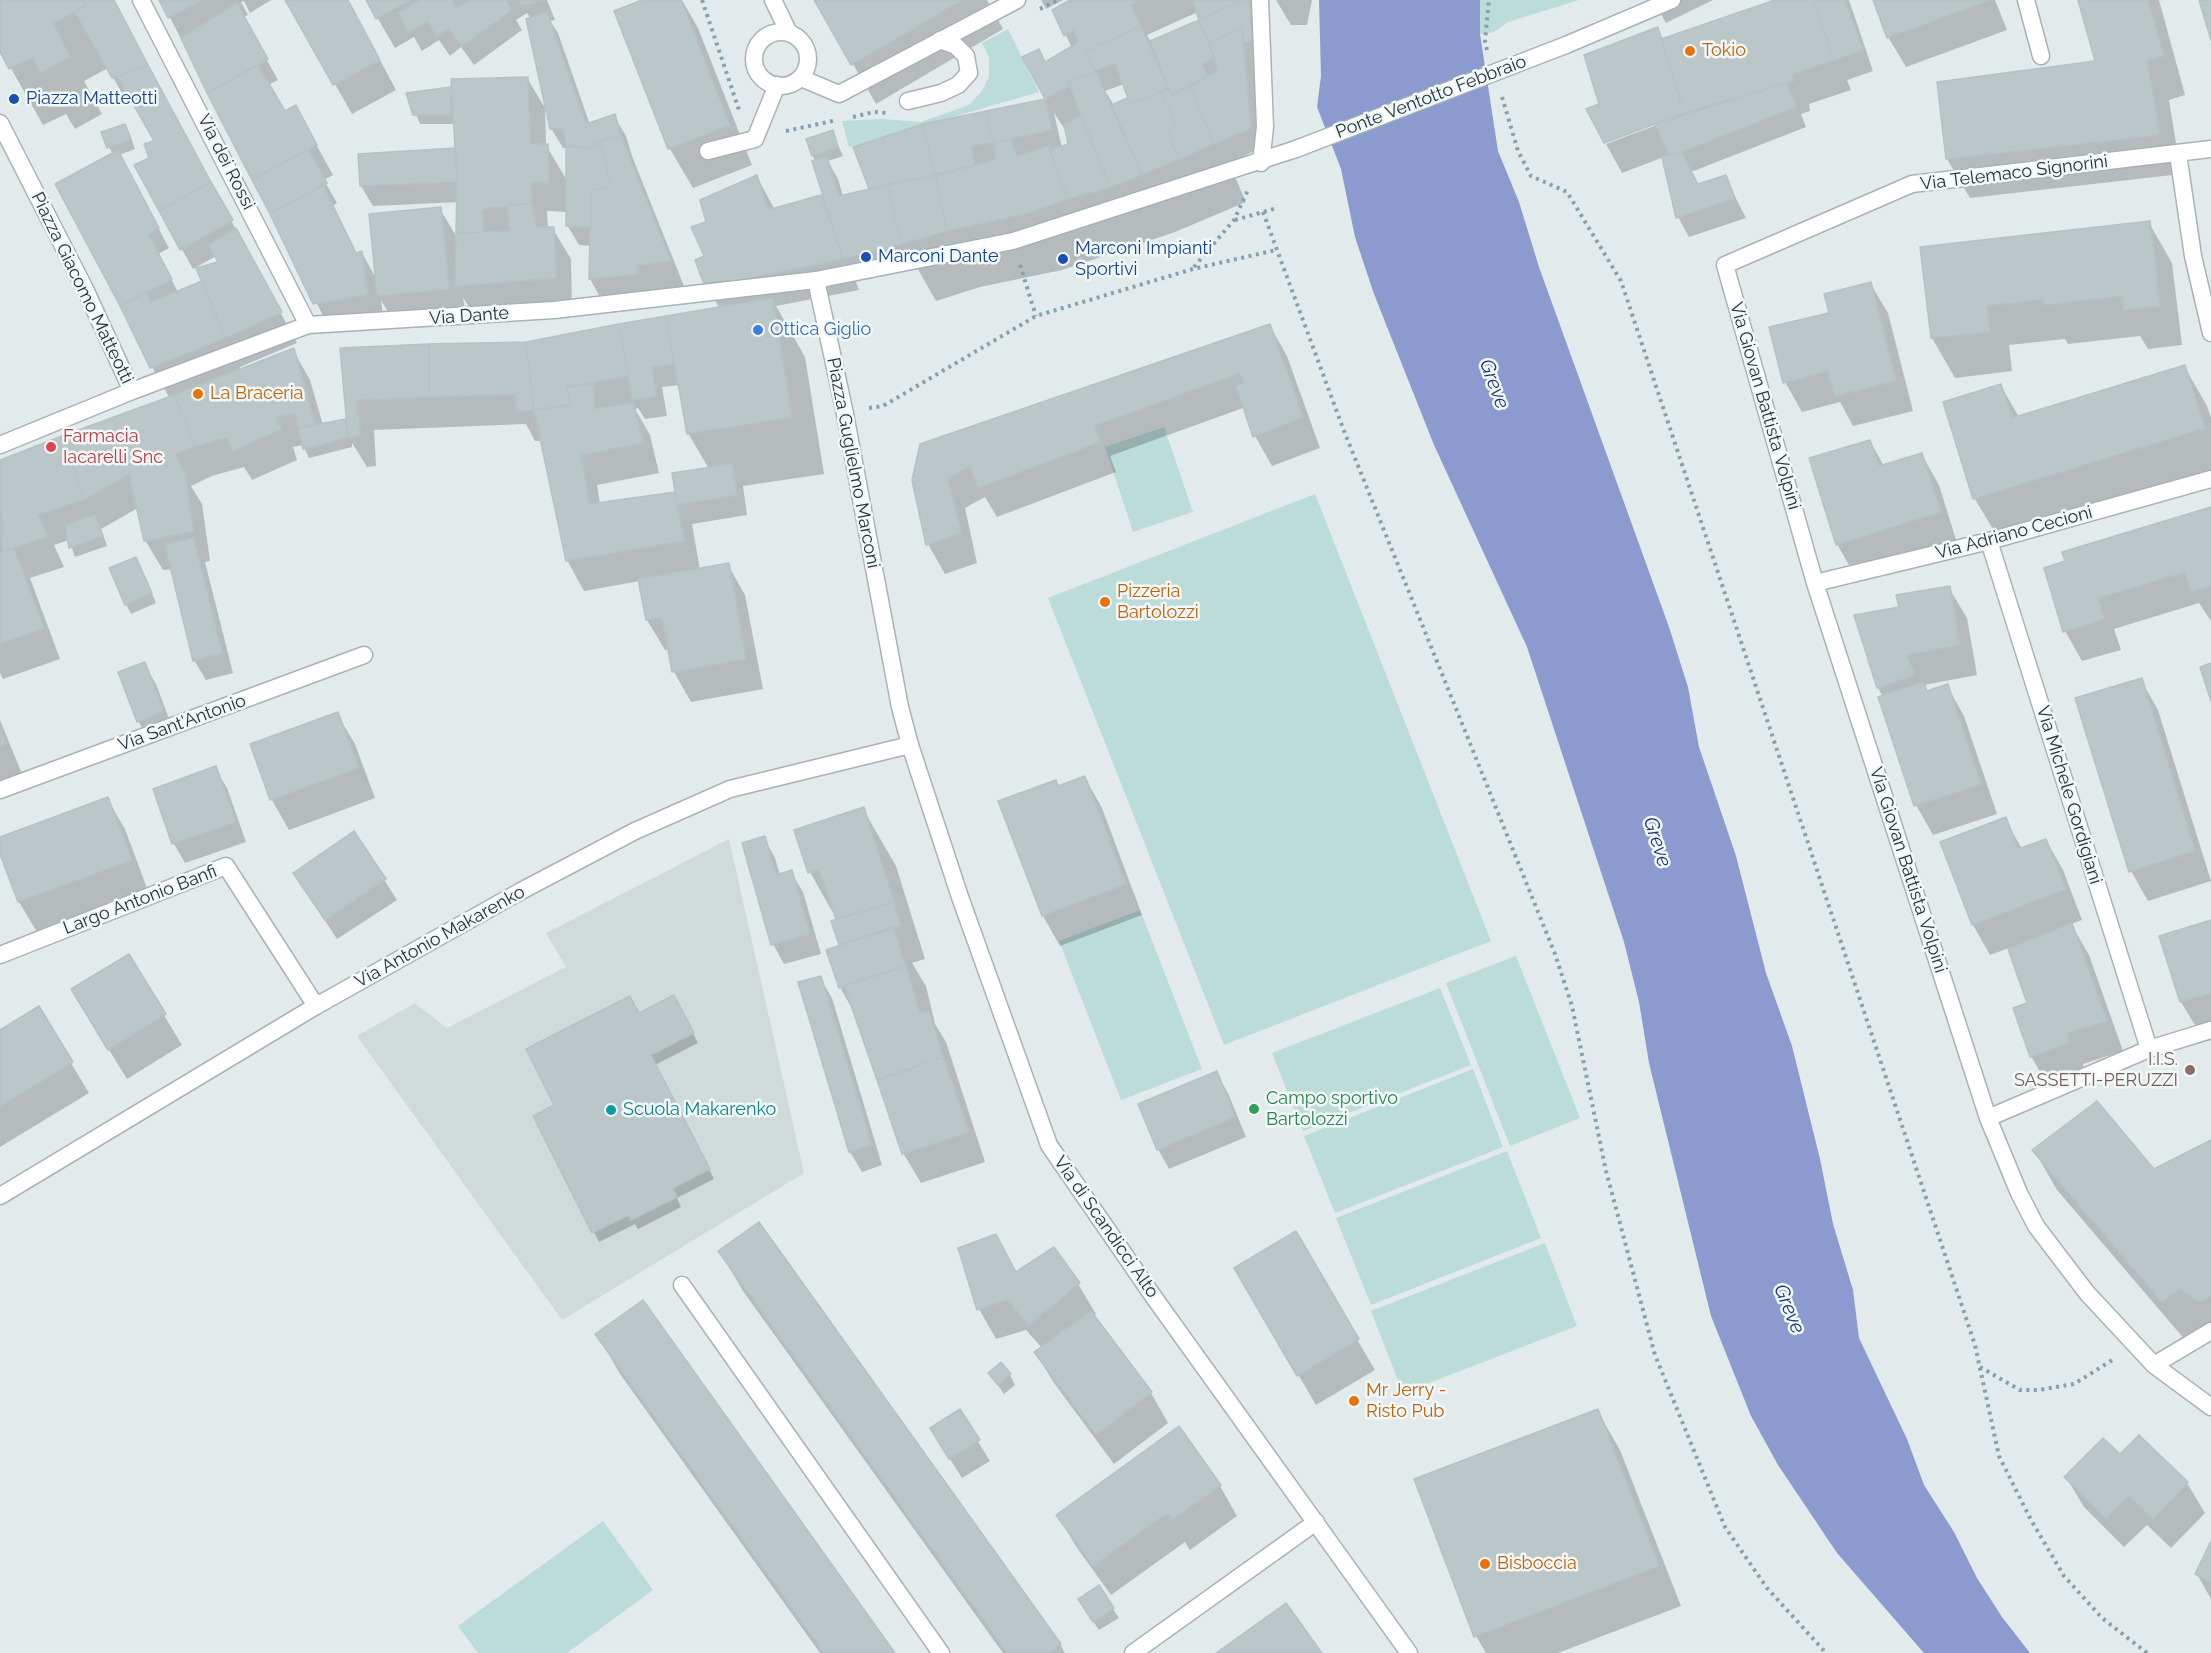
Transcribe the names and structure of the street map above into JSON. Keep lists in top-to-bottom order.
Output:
{
  "streets": {
    "street": [
      "Ponte Ventotto Febbraio",
      "Via dei Rossi",
      "Via Telemaco Signorini",
      "Piazza Giacomo Matteotti",
      "Via Dante",
      "Via Giovan Battista Volpini",
      "Piazza Guglielmo Marconi",
      "Via Adriano Cecioni",
      "Via Sant'Antonio",
      "Via Michele Gordigiani",
      "Largo Antonio Banfi",
      "Via Antonio Makarenko",
      "Via di Scandicci Alto"
    ]
  },
  "crossings": [
    ["Via dei Rossi", "Via Dante"],
    ["Via Telemaco Signorini", "Via Giovan Battista Volpini"],
    ["Piazza Giacomo Matteotti", "Via Dante"],
    ["Via Dante", "Piazza Guglielmo Marconi"],
    ["Via Giovan Battista Volpini", "Via Adriano Cecioni"],
    ["Piazza Guglielmo Marconi", "Via Antonio Makarenko"],
    ["Piazza Guglielmo Marconi", "Via di Scandicci Alto"],
    ["Via Adriano Cecioni", "Via Michele Gordigiani"],
    ["Largo Antonio Banfi", "Via Antonio Makarenko"],
    ["Via Antonio Makarenko", "Via di Scandicci Alto"]
  ],
  "water": ["Greve"],
  "places": [
    "Tokio",
    "Piazza Matteotti",
    "Marconi Dante",
    "Marconi Impianti Sportivi",
    "Ottica Giglio",
    "La Braceria",
    "Farmacia Iacarelli Snc",
    "Pizzeria Bartolozzi",
    "I.I.S. SASSETTI-PERUZZI",
    "Campo sportivo Bartolozzi",
    "Scuola Makarenko",
    "Mr Jerry - Risto Pub",
    "Bisboccia"
  ]
}
